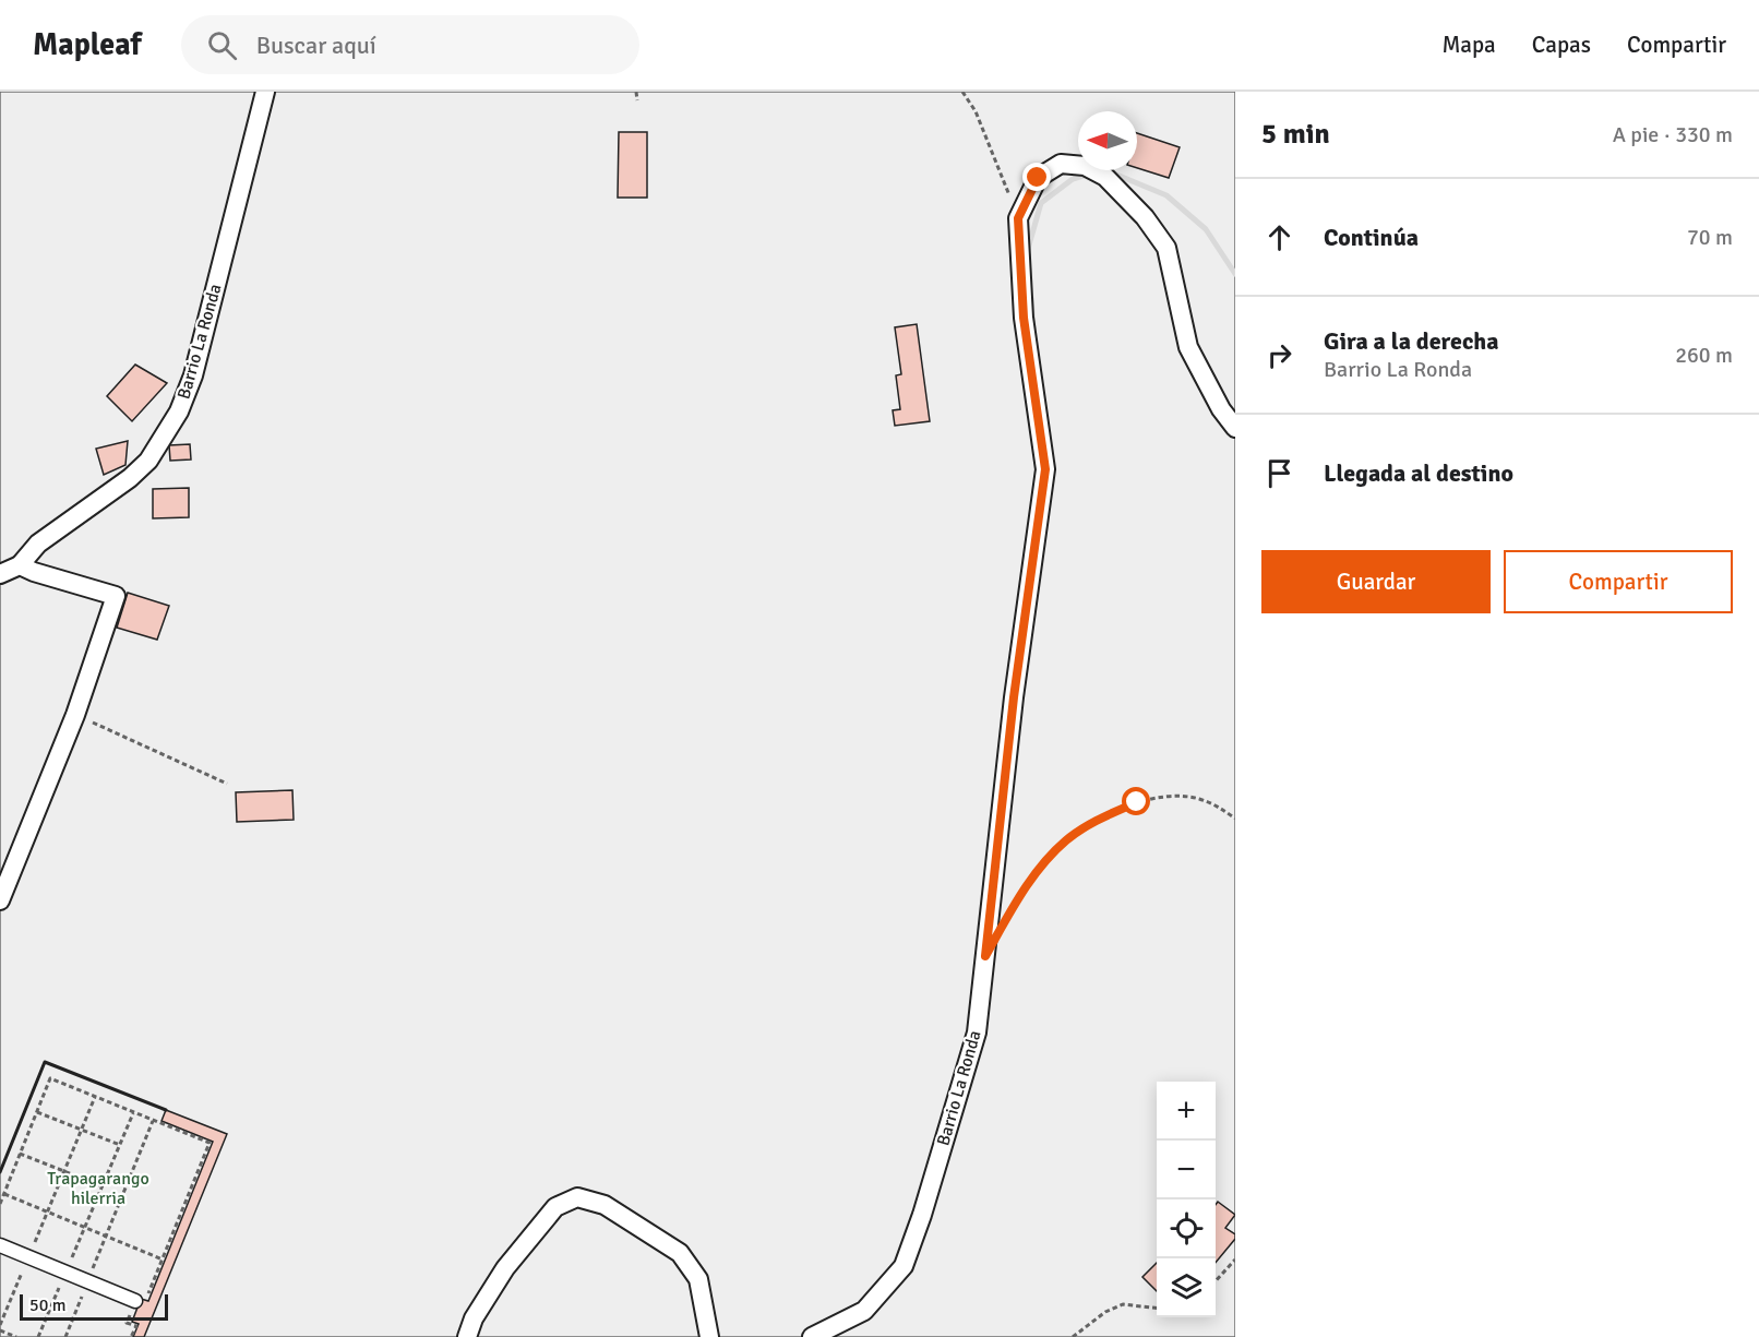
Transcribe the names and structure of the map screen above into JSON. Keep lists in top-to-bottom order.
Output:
{
  "streets": {
    "street": ["Barrio La Ronda"]
  },
  "parks": ["Trapagarango hilerria"],
  "scale_bar": "50 m",
  "north": "left",
  "page": {
    "header": "Mapleaf",
    "search": "Buscar aquí",
    "nav": ["Mapa", "Capas", "Compartir"],
    "heading": ["5 min", "A pie · 330 m"],
    "list": [
      ["Continúa", "70 m"],
      ["Gira a la derecha", "Barrio La Ronda", "260 m"],
      "Llegada al destino"
    ],
    "buttons": ["Guardar", "Compartir"],
    "map_buttons": ["+", "−"],
    "scale": "50 m"
  }
}
